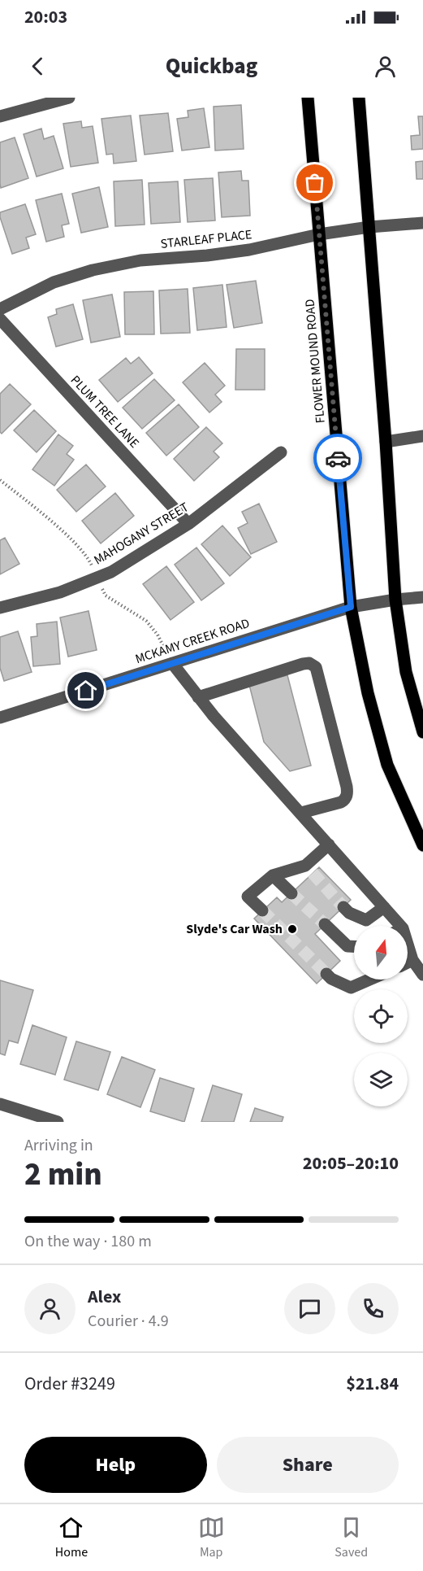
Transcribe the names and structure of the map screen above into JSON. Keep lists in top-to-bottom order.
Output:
{
  "streets": {
    "main road": ["FLOWER MOUND ROAD"],
    "street": [
      "STARLEAF PLACE",
      "PLUM TREE LANE",
      "MAHOGANY STREET",
      "MCKAMY CREEK ROAD"
    ]
  },
  "crossings": [
    ["STARLEAF PLACE", "FLOWER MOUND ROAD"],
    ["FLOWER MOUND ROAD", "MCKAMY CREEK ROAD"],
    ["PLUM TREE LANE", "MAHOGANY STREET"]
  ],
  "places": ["Slyde's Car Wash"],
  "north": "top",
  "page": {
    "status": "20:03",
    "header": "Quickbag",
    "heading": ["2 min", "Arriving in", "20:05–20:10"],
    "panel": [
      "Alex",
      "Courier · 4.9",
      "Order #3249",
      "$21.84"
    ],
    "bar": "On the way · 180 m",
    "buttons": ["Help", "Share"],
    "tabs": ["Home", "Map", "Saved"]
  }
}
